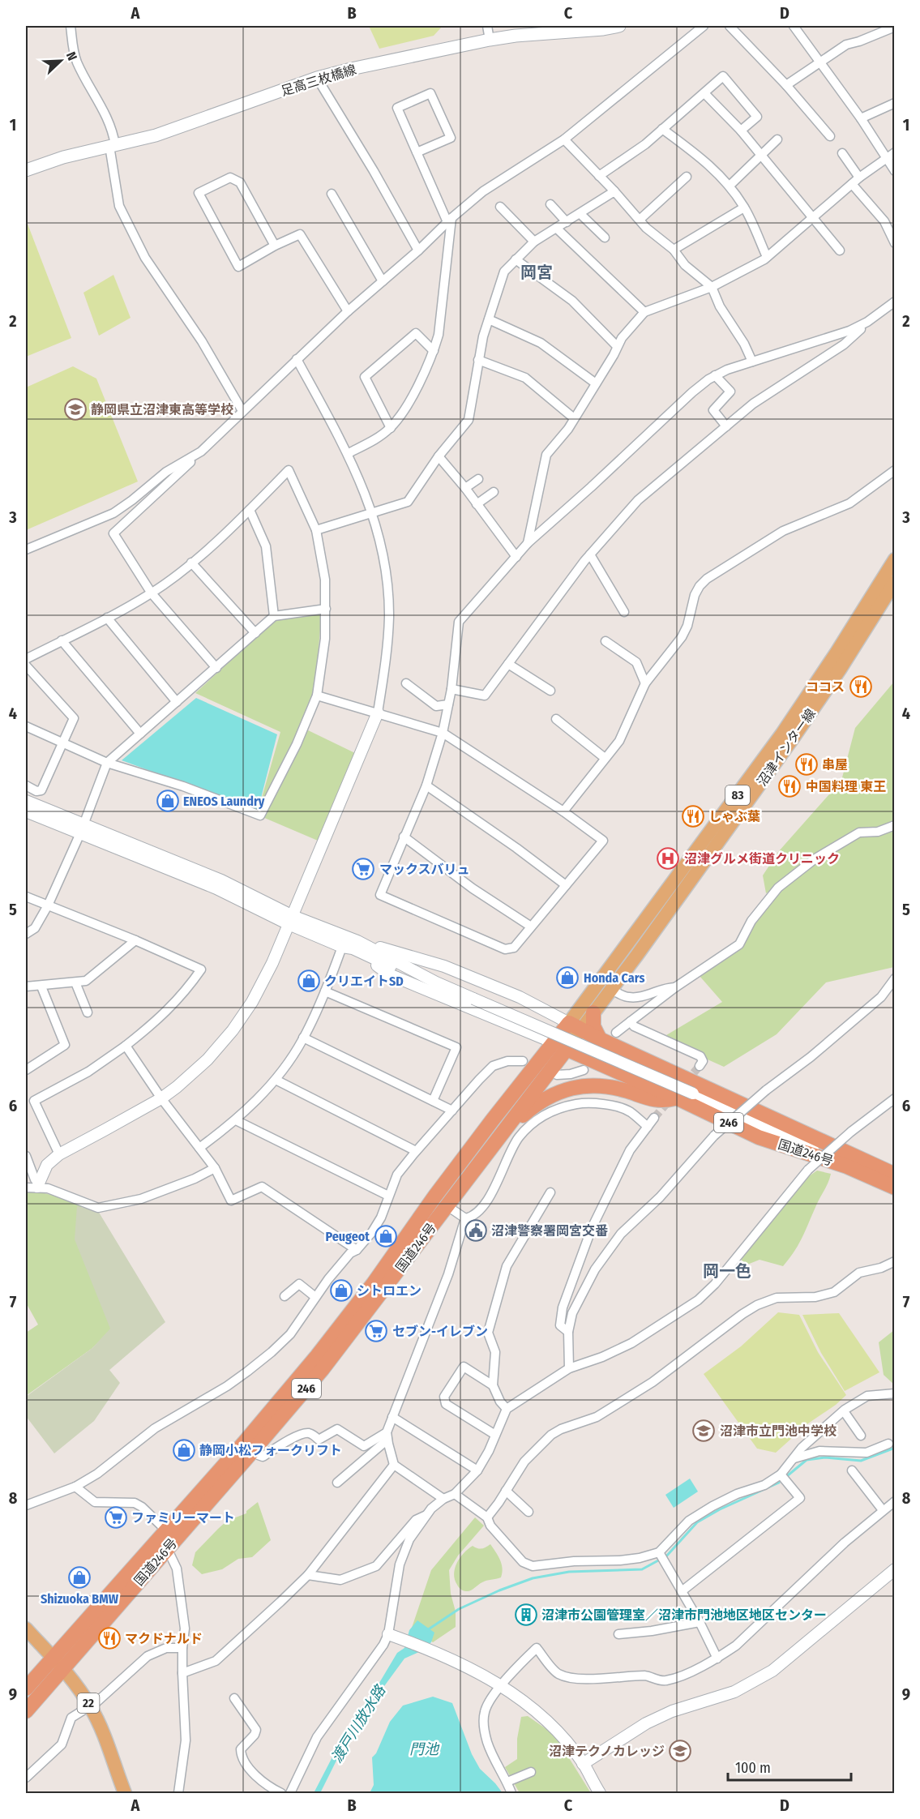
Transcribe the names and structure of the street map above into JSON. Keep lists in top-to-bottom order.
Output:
{
  "streets": {
    "highway": ["246", "国道246号"],
    "main road": [
      "足高三枚橋線",
      "沼津インター線",
      "83",
      "22"
    ]
  },
  "crossings": [
    ["沼津インター線", "国道246号"],
    ["246", "国道246号"],
    ["国道246号", "22"]
  ],
  "districts": ["岡宮", "岡一色"],
  "water": ["渡戸川放水路", "門池"],
  "places": {
    "school or university": ["静岡県立沼津東高等学校", "沼津市立門池中学校", "沼津テクノカレッジ"],
    "restaurant": [
      "ココス",
      "串屋",
      "中国料理 東王",
      "しゃぶ葉",
      "マクドナルド"
    ],
    "shop": [
      "ENEOS Laundry",
      "Honda Cars",
      "クリエイトSD",
      "Peugeot",
      "シトロエン",
      "静岡小松フォークリフト",
      "Shizuoka BMW"
    ],
    "hospital": ["沼津グルメ街道クリニック"],
    "supermarket": ["マックスバリュ", "セブン-イレブン", "ファミリーマート"],
    "public building": ["沼津警察署岡宮交番"],
    "building": ["沼津市公園管理室／沼津市門池地区地区センター"]
  },
  "scale_bar": "100 m",
  "north": "top right",
  "grid": {
    "columns": [
      "A",
      "B",
      "C",
      "D"
    ],
    "rows": [
      "1",
      "2",
      "3",
      "4",
      "5",
      "6",
      "7",
      "8",
      "9"
    ]
  }
}
